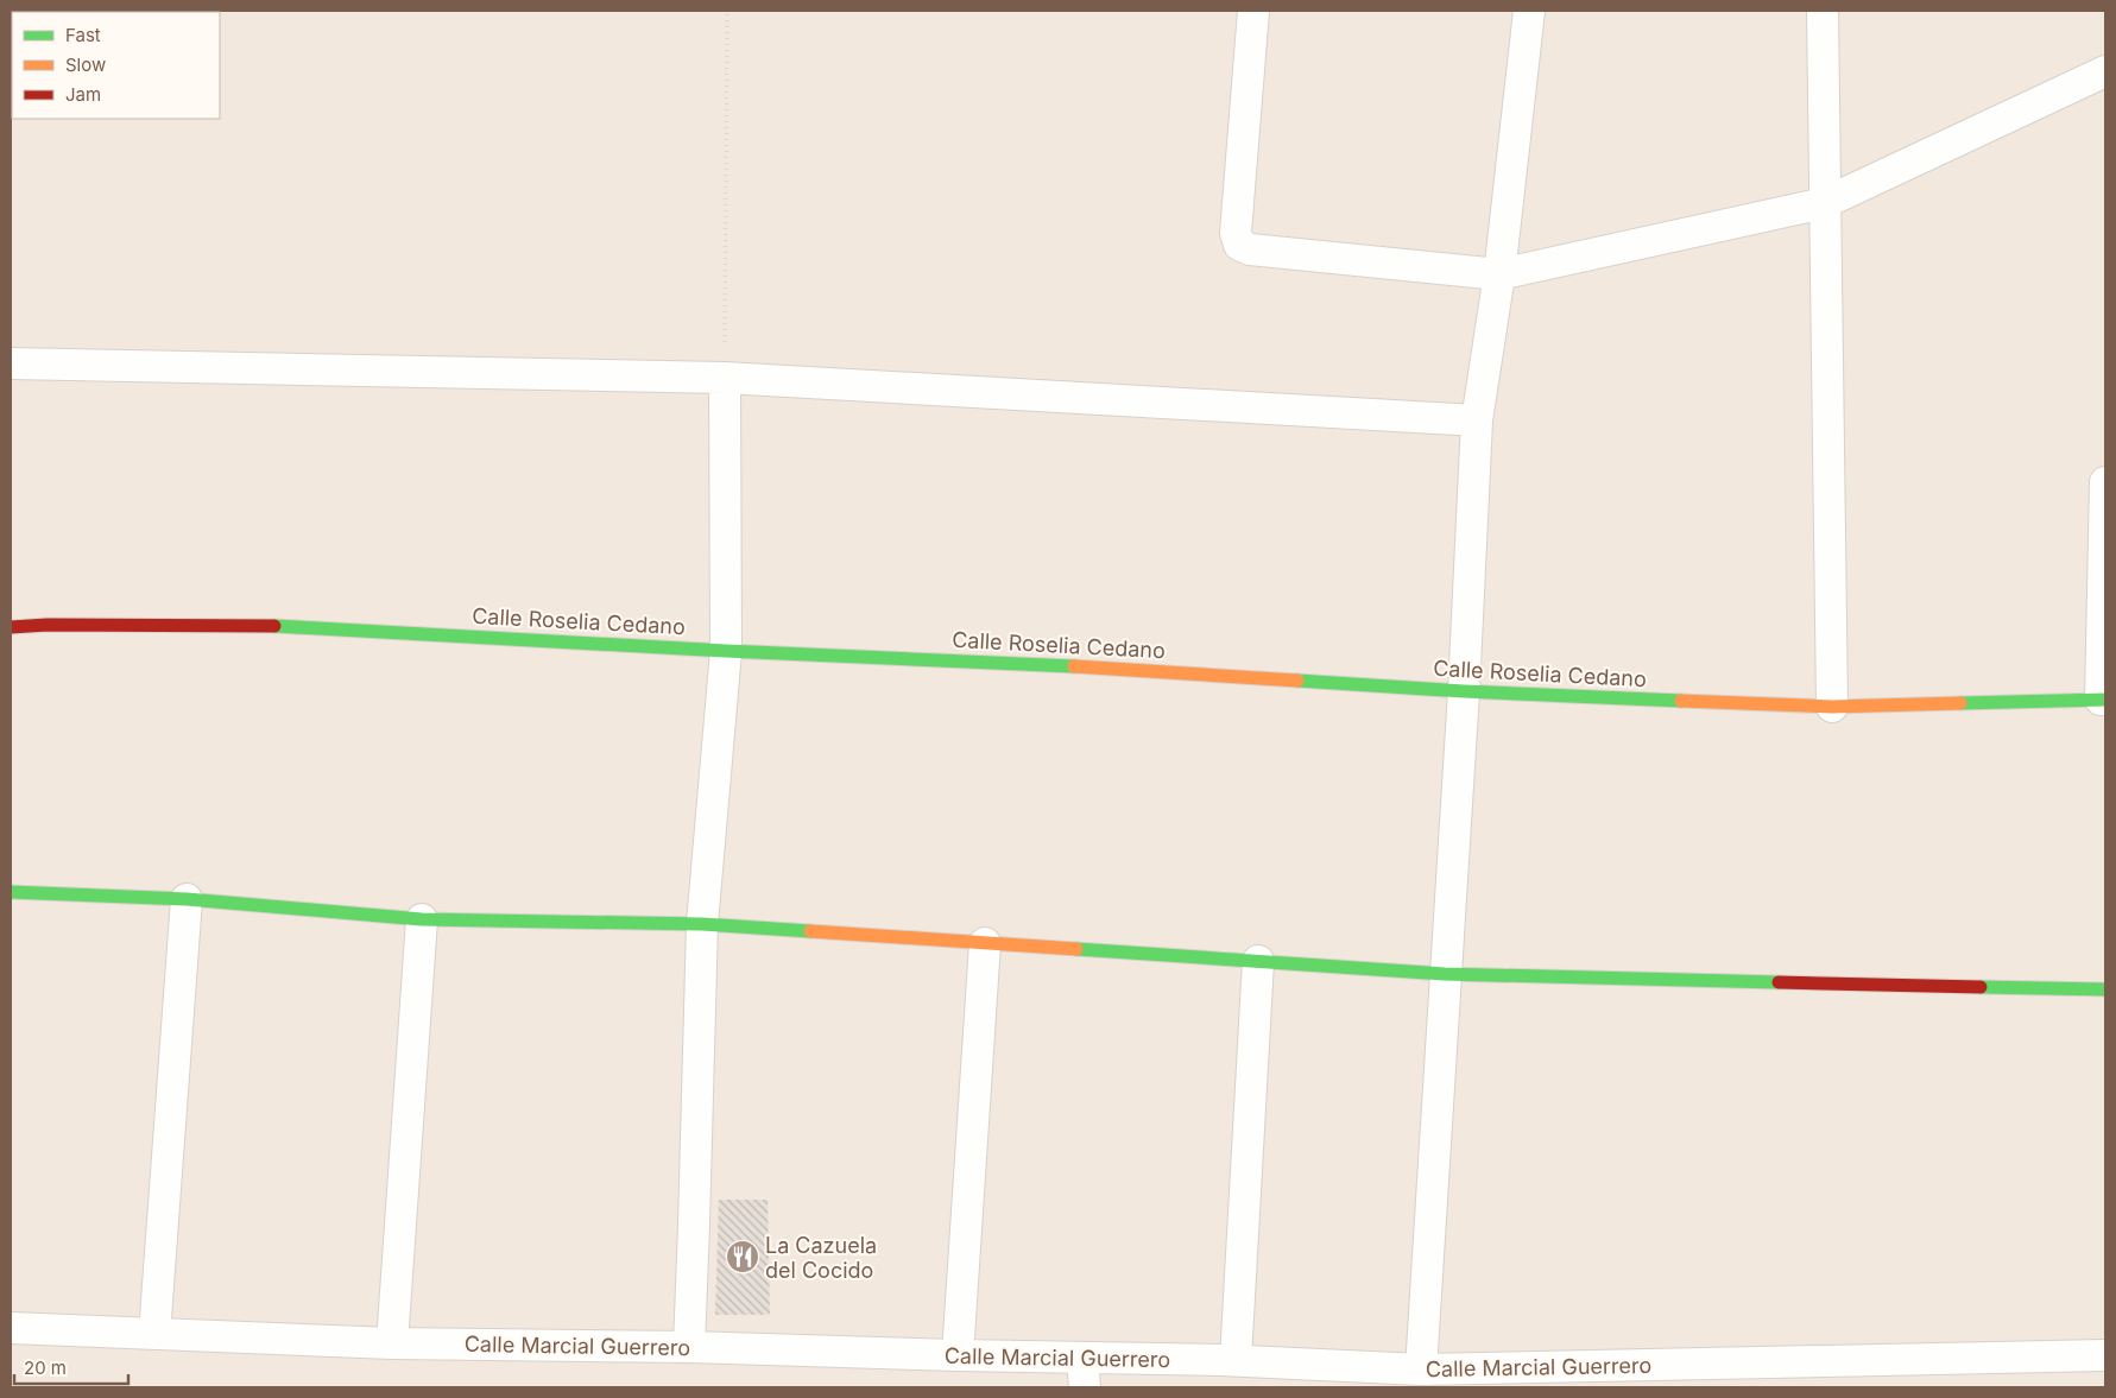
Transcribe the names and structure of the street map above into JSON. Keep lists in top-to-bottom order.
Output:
{
  "streets": {
    "street": ["Calle Roselia Cedano", "Calle Marcial Guerrero"]
  },
  "places": {
    "restaurant": ["La Cazuela del Cocido"]
  },
  "legend": ["Fast", "Slow", "Jam"],
  "scale_bar": "20 m"
}
